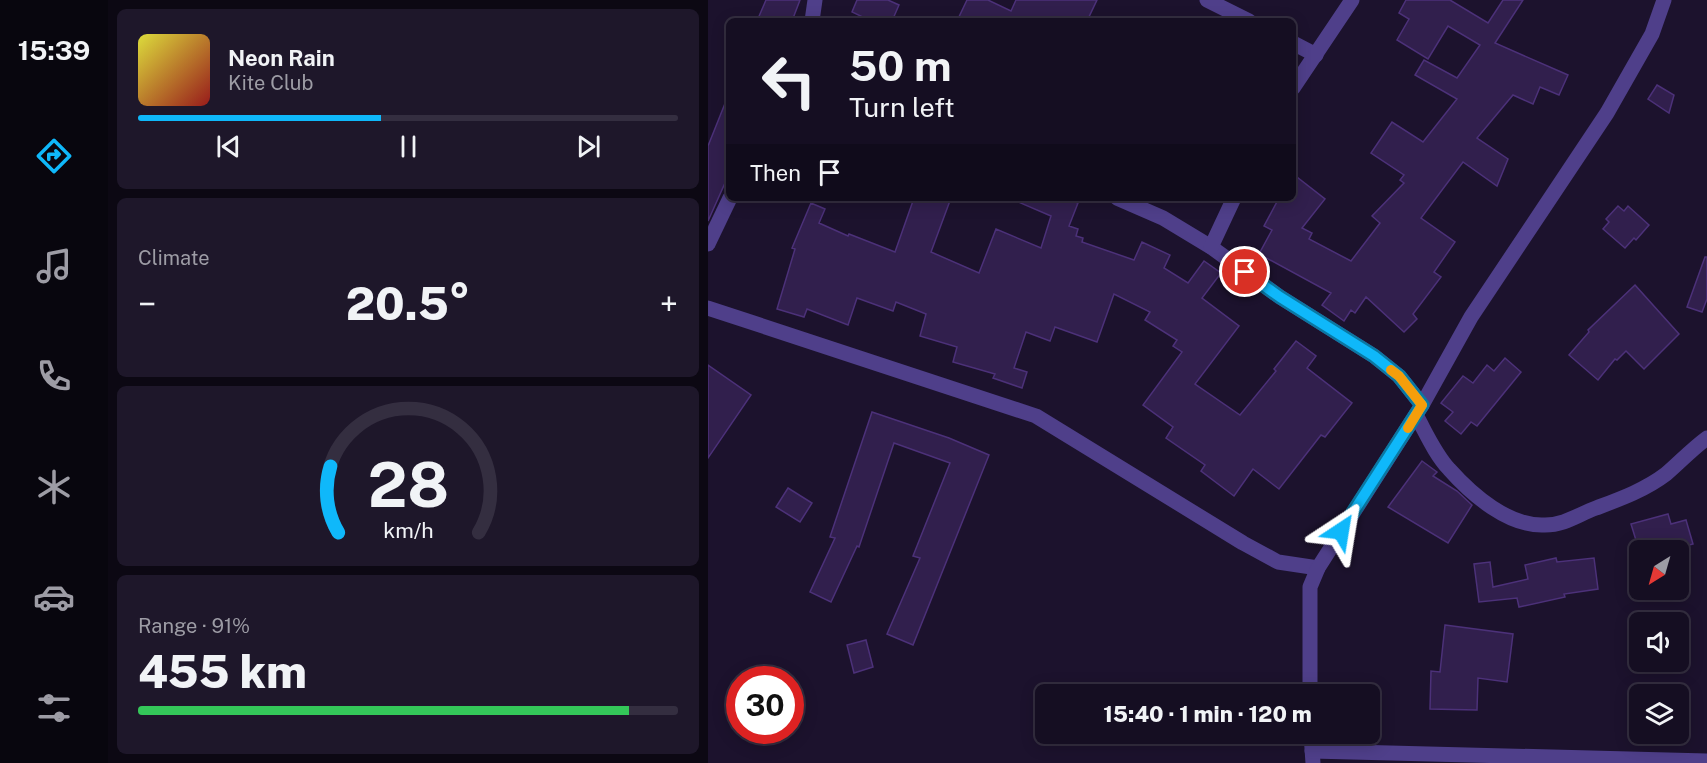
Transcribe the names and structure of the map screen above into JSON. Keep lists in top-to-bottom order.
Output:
{
  "north": "bottom left",
  "page": {
    "tabs": "15:39",
    "turn": ["50 m", "Turn left"],
    "song": ["Neon Rain", "Kite Club"],
    "then": "Then",
    "tile": [
      "Climate",
      ["Range · 91%", "455 km"]
    ],
    "heat": ["−", "20.5°", "+"],
    "limit": "30",
    "trip": "15:40 · 1 min · 120 m",
    "gauge": ["28", "km/h"]
  }
}
